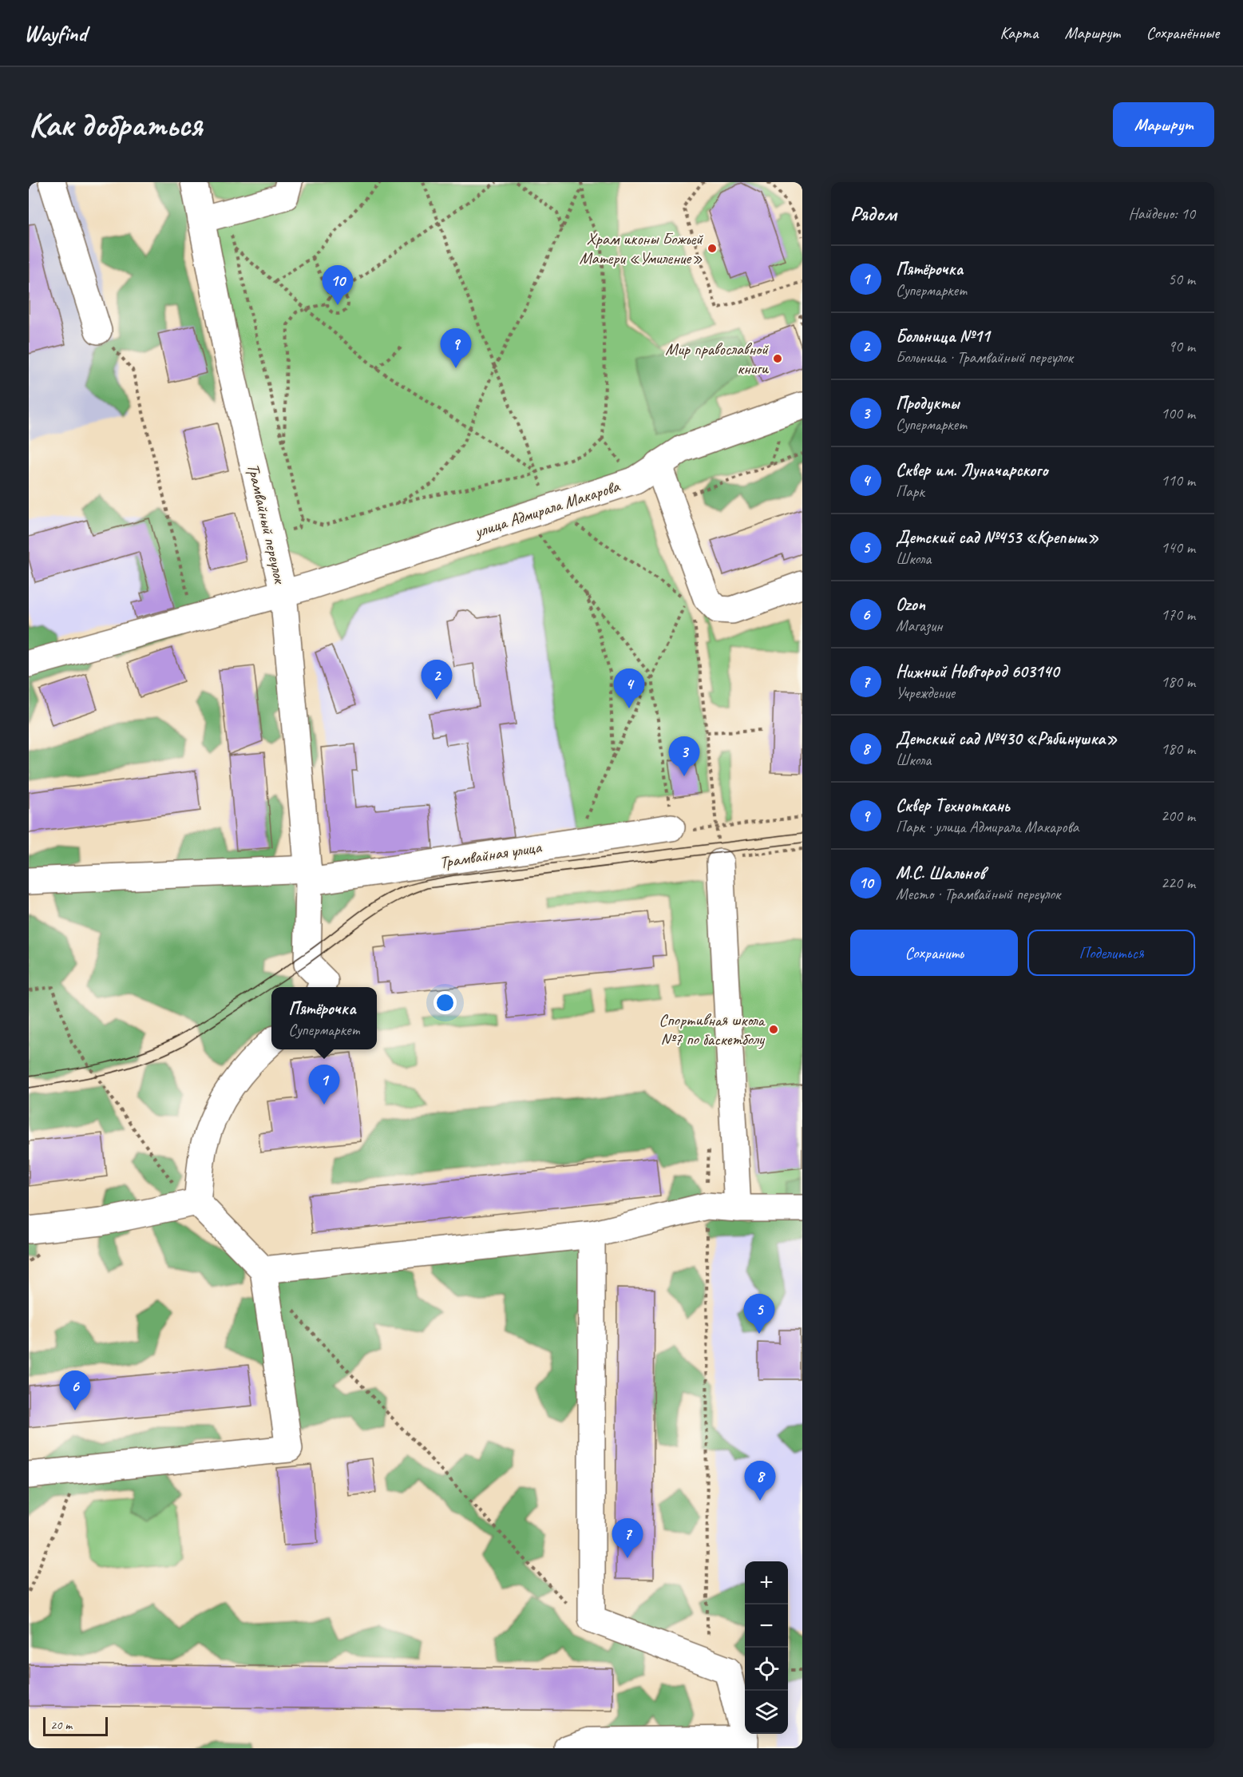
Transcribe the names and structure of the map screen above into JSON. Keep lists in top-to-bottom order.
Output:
{
  "streets": {
    "street": ["улица Адмирала Макарова", "Трамвайный переулок", "Трамвайная улица"]
  },
  "crossings": [
    ["улица Адмирала Макарова", "Трамвайный переулок"],
    ["Трамвайный переулок", "Трамвайная улица"]
  ],
  "places": ["Храм иконы Божьей Матери «Умиление»", "Мир православной книги", "Спортивная школа №7 по баскетболу"],
  "scale_bar": "20 m",
  "page": {
    "header": "Wayfind",
    "nav": ["Карта", "Маршрут", "Сохранённые"],
    "buttons": [
      "Маршрут",
      ["Сохранить", "Поделиться"]
    ],
    "title": "Как добраться",
    "heading": ["Рядом", "Найдено: 10"],
    "list": [
      {
        "mark": "1",
        "name": "Пятёрочка",
        "note": "Супермаркет",
        "value": "50 m"
      },
      {
        "mark": "2",
        "name": "Больница №11",
        "note": "Больница · Трамвайный переулок",
        "value": "90 m"
      },
      {
        "mark": "3",
        "name": "Продукты",
        "note": "Супермаркет",
        "value": "100 m"
      },
      {
        "mark": "4",
        "name": "Сквер им. Луначарского",
        "note": "Парк",
        "value": "110 m"
      },
      {
        "mark": "5",
        "name": "Детский сад №453 «Крепыш»",
        "note": "Школа",
        "value": "140 m"
      },
      {
        "mark": "6",
        "name": "Ozon",
        "note": "Магазин",
        "value": "170 m"
      },
      {
        "mark": "7",
        "name": "Нижний Новгород 603140",
        "note": "Учреждение",
        "value": "180 m"
      },
      {
        "mark": "8",
        "name": "Детский сад №430 «Рябинушка»",
        "note": "Школа",
        "value": "180 m"
      },
      {
        "mark": "9",
        "name": "Сквер Техноткань",
        "note": "Парк · улица Адмирала Макарова",
        "value": "200 m"
      },
      {
        "mark": "10",
        "name": "М.С. Шальнов",
        "note": "Место · Трамвайный переулок",
        "value": "220 m"
      }
    ],
    "pins": [
      "10",
      "9",
      "2",
      "4",
      "3",
      "1",
      "5",
      "6",
      "8",
      "7"
    ],
    "popup": ["Пятёрочка", "Супермаркет"],
    "map_buttons": ["+", "−"],
    "scale": "20 m"
  }
}
